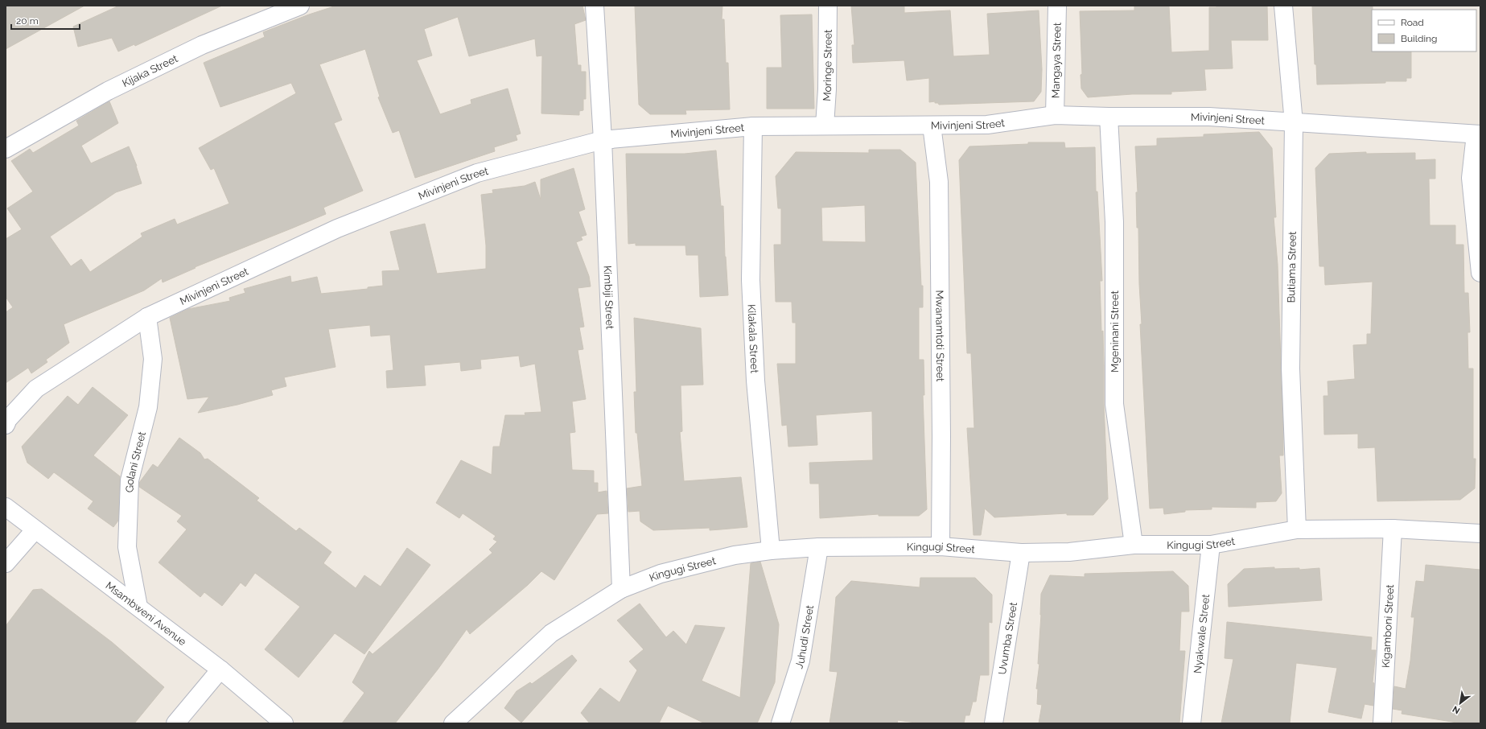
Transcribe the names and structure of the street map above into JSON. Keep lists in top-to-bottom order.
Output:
{
  "streets": {
    "street": [
      "Mangaya Street",
      "Moringe Street",
      "Kijaka Street",
      "Mivinjeni Street",
      "Butiama Street",
      "Kimbiji Street",
      "Mgeninani Street",
      "Mwanamtoti Street",
      "Kilakala Street",
      "Golani Street",
      "Kingugi Street",
      "Msambweni Avenue",
      "Kigamboni Street",
      "Nyakwale Street",
      "Juhudi Street",
      "Uvumba Street"
    ]
  },
  "crossings": [
    ["Mangaya Street", "Mivinjeni Street"],
    ["Moringe Street", "Mivinjeni Street"],
    ["Mivinjeni Street", "Butiama Street"],
    ["Mivinjeni Street", "Kimbiji Street"],
    ["Mivinjeni Street", "Mgeninani Street"],
    ["Mivinjeni Street", "Mwanamtoti Street"],
    ["Mivinjeni Street", "Kilakala Street"],
    ["Mivinjeni Street", "Golani Street"],
    ["Butiama Street", "Kingugi Street"],
    ["Kimbiji Street", "Kingugi Street"],
    ["Mgeninani Street", "Kingugi Street"],
    ["Mwanamtoti Street", "Kingugi Street"],
    ["Kilakala Street", "Kingugi Street"],
    ["Golani Street", "Msambweni Avenue"],
    ["Kingugi Street", "Kigamboni Street"],
    ["Kingugi Street", "Nyakwale Street"],
    ["Kingugi Street", "Juhudi Street"],
    ["Kingugi Street", "Uvumba Street"]
  ],
  "legend": ["Road", "Building"],
  "scale_bar": "20 m",
  "north": "bottom left"
}
